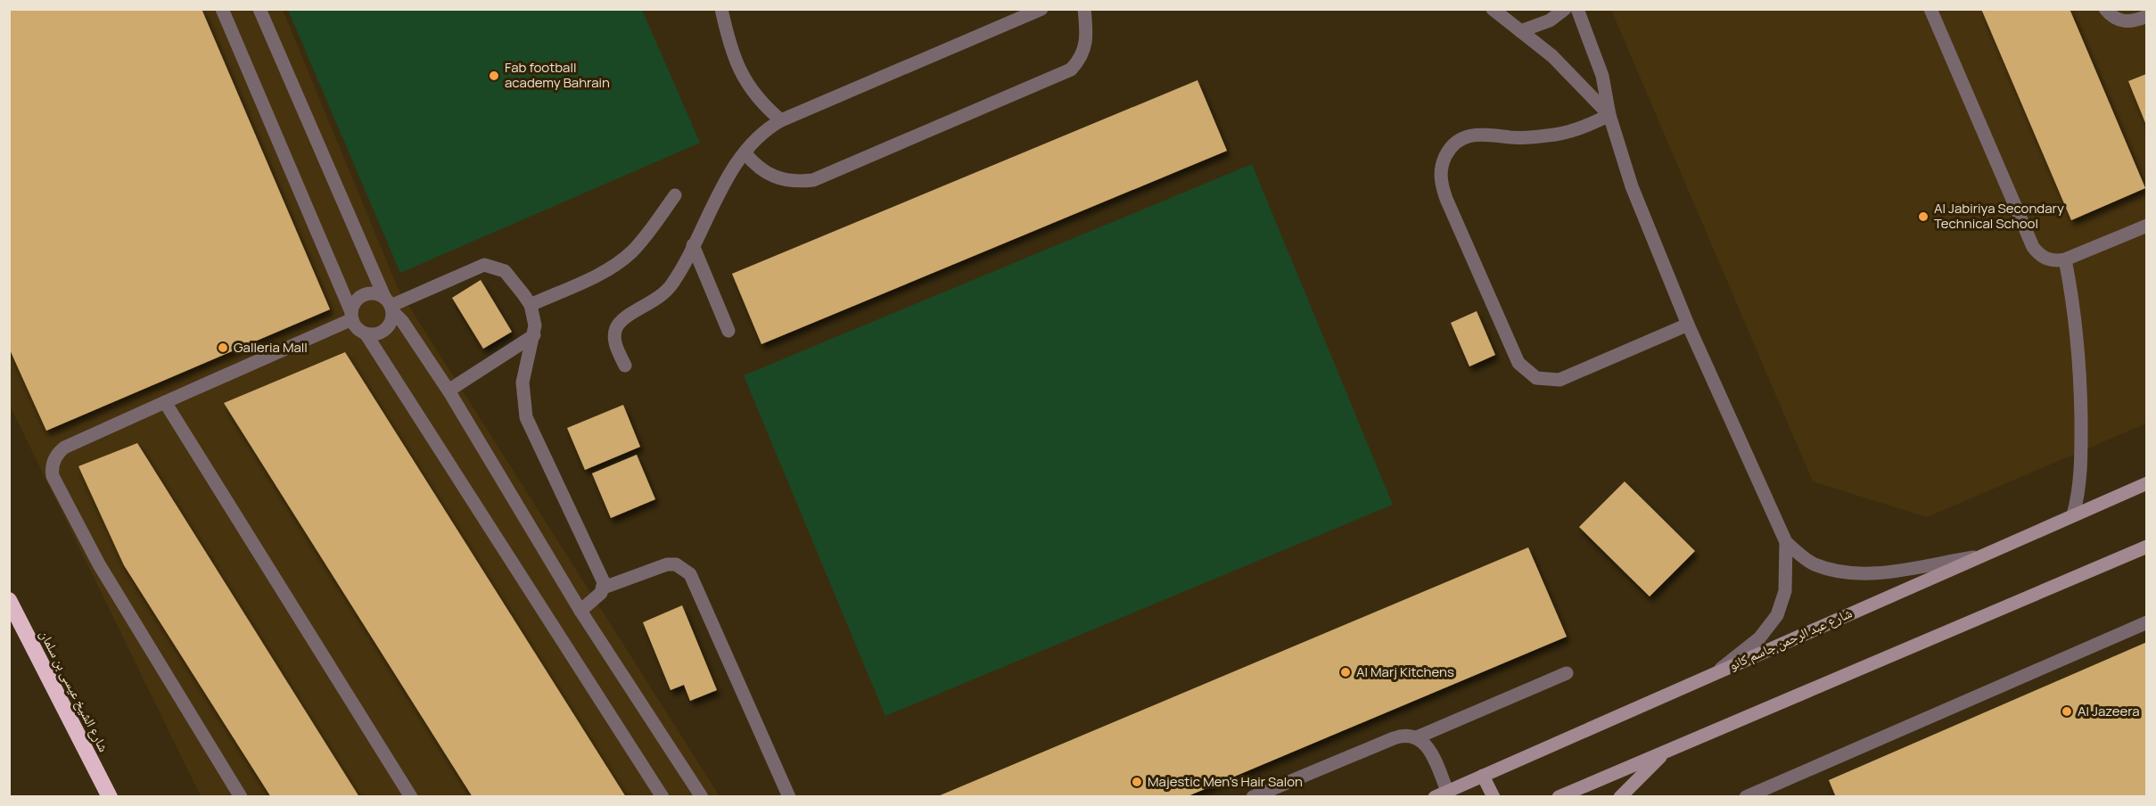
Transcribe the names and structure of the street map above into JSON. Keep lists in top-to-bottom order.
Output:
{
  "streets": {
    "highway": ["شارع الشيخ عيسى بن سلمان"],
    "main road": ["شارع عبد الرحمن جاسم كانو"]
  },
  "places": [
    "Fab football academy Bahrain",
    "Al Jabiriya Secondary Technical School",
    "Galleria Mall",
    "Al Marj Kitchens",
    "Al Jazeera",
    "Majestic Men's Hair Salon"
  ]
}
